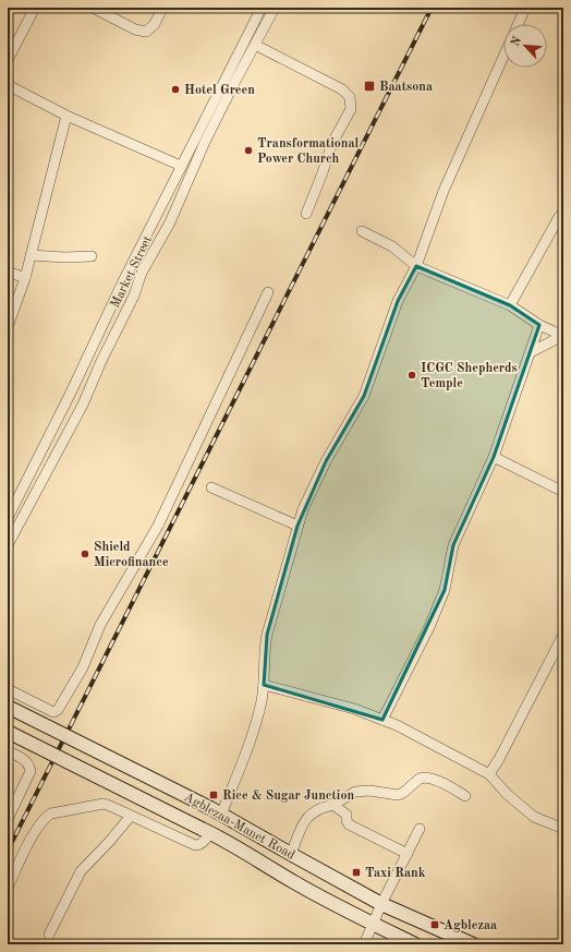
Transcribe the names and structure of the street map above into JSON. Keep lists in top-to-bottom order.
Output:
{
  "streets": {
    "main road": ["Agblezaa-Manet Road"],
    "street": ["Market Street"]
  },
  "places": {
    "transit": [
      "Baatsona",
      "Rice & Sugar Junction",
      "Taxi Rank",
      "Agblezaa"
    ],
    "other": [
      "Hotel Green",
      "Transformational Power Church",
      "ICGC Shepherds Temple",
      "Shield Microfinance"
    ]
  },
  "north": "top left"
}
